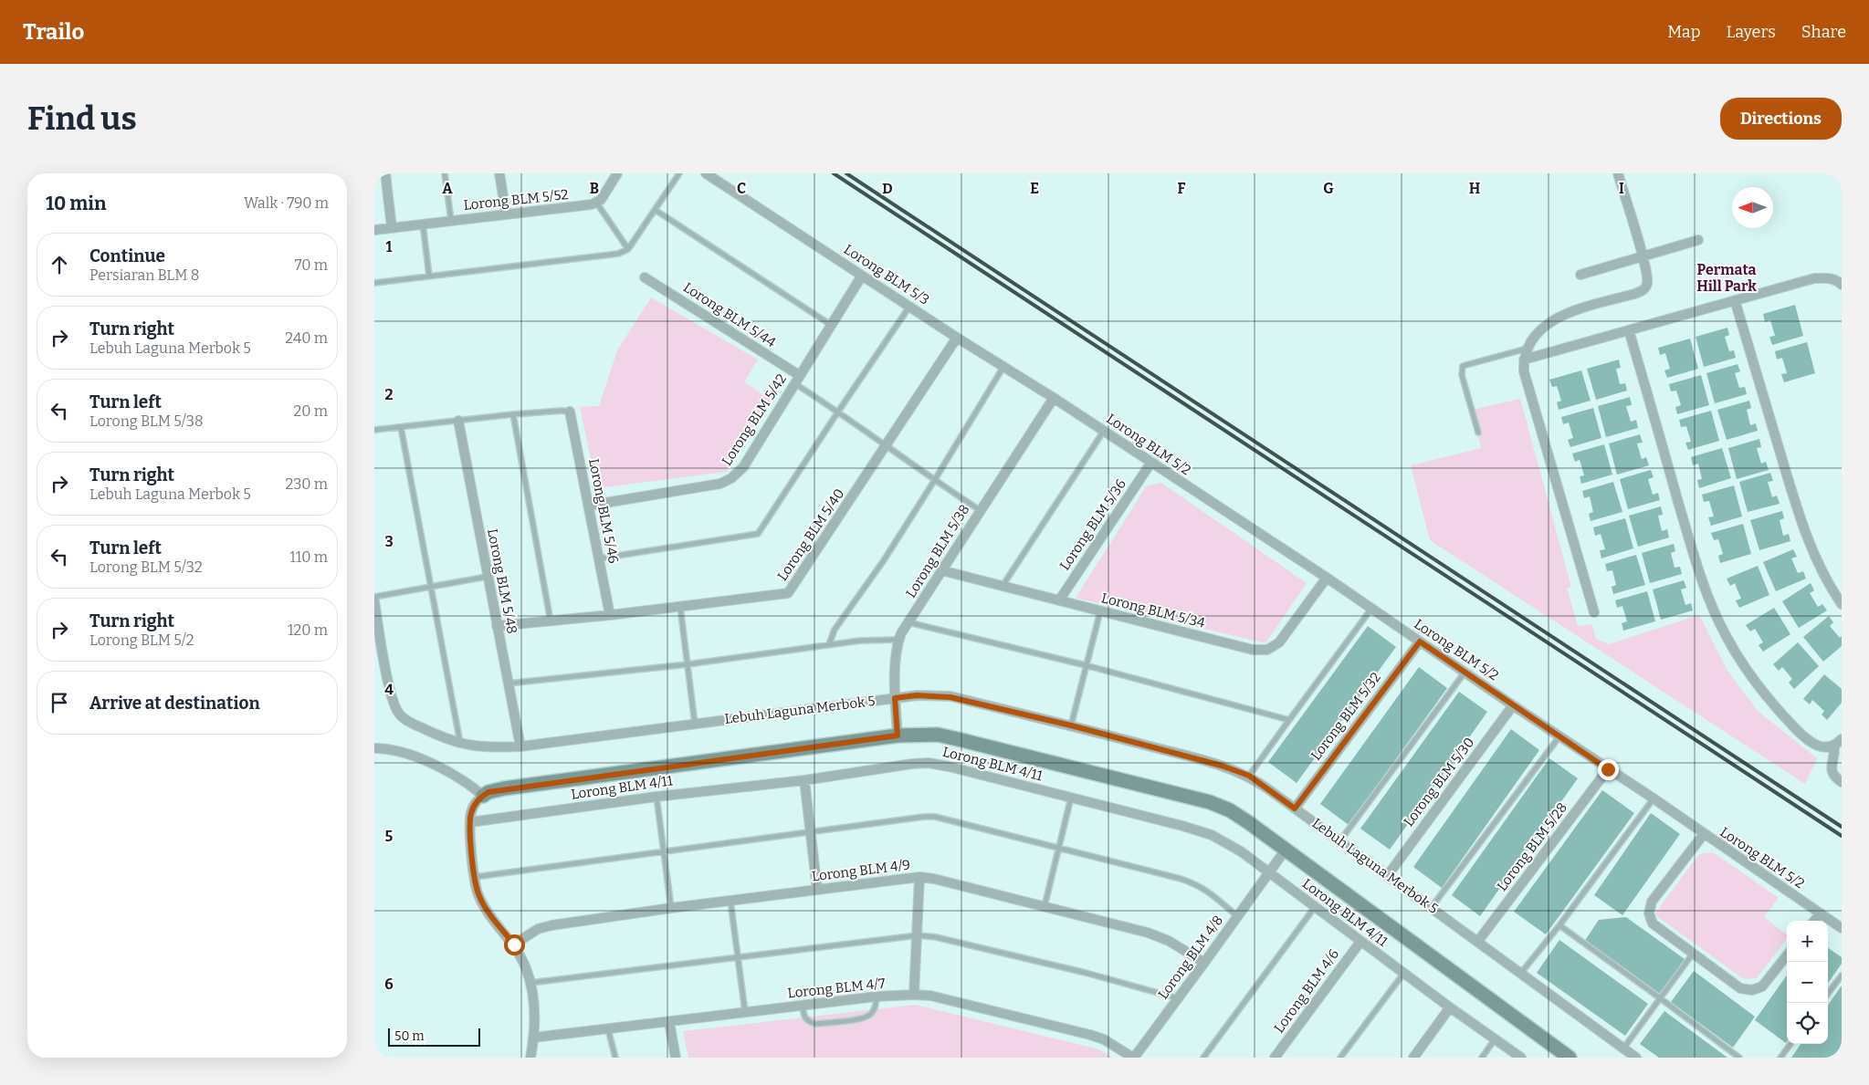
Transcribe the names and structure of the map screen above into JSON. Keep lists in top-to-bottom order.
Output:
{
  "streets": {
    "street": [
      "Lorong BLM 5/52",
      "Lorong BLM 5/3",
      "Lorong BLM 5/44",
      "Lorong BLM 5/42",
      "Lorong BLM 5/2",
      "Lorong BLM 5/46",
      "Lorong BLM 5/36",
      "Lorong BLM 5/40",
      "Lorong BLM 5/38",
      "Lorong BLM 5/48",
      "Lorong BLM 5/34",
      "Lebuh Laguna Merbok 5",
      "Lorong BLM 5/32",
      "Lorong BLM 4/11",
      "Lorong BLM 5/30",
      "Lorong BLM 5/28",
      "Lorong BLM 4/9",
      "Lorong BLM 4/8",
      "Lorong BLM 4/7",
      "Lorong BLM 4/6"
    ]
  },
  "crossings": [
    ["Lorong BLM 5/3", "Lorong BLM 5/42"],
    ["Lorong BLM 5/3", "Lorong BLM 5/2"],
    ["Lorong BLM 5/3", "Lorong BLM 5/40"],
    ["Lorong BLM 5/3", "Lorong BLM 5/38"],
    ["Lorong BLM 5/44", "Lorong BLM 5/42"],
    ["Lorong BLM 5/42", "Lorong BLM 5/46"],
    ["Lorong BLM 5/2", "Lorong BLM 5/36"],
    ["Lorong BLM 5/2", "Lorong BLM 5/38"],
    ["Lorong BLM 5/2", "Lorong BLM 5/34"],
    ["Lorong BLM 5/2", "Lorong BLM 5/32"],
    ["Lorong BLM 5/2", "Lorong BLM 5/30"],
    ["Lorong BLM 5/2", "Lorong BLM 5/28"],
    ["Lorong BLM 5/46", "Lorong BLM 5/40"],
    ["Lorong BLM 5/36", "Lorong BLM 5/34"],
    ["Lorong BLM 5/40", "Lorong BLM 5/48"],
    ["Lorong BLM 5/38", "Lorong BLM 5/34"],
    ["Lorong BLM 5/38", "Lebuh Laguna Merbok 5"],
    ["Lorong BLM 5/48", "Lebuh Laguna Merbok 5"],
    ["Lebuh Laguna Merbok 5", "Lorong BLM 5/32"],
    ["Lebuh Laguna Merbok 5", "Lorong BLM 5/30"],
    ["Lebuh Laguna Merbok 5", "Lorong BLM 5/28"],
    ["Lorong BLM 4/11", "Lorong BLM 4/8"],
    ["Lorong BLM 4/11", "Lorong BLM 4/6"],
    ["Lorong BLM 4/9", "Lorong BLM 4/8"],
    ["Lorong BLM 4/8", "Lorong BLM 4/7"]
  ],
  "districts": ["Permata Hill Park"],
  "scale_bar": "50 m",
  "north": "left",
  "page": {
    "header": "Trailo",
    "nav": ["Map", "Layers", "Share"],
    "buttons": "Directions",
    "title": "Find us",
    "heading": ["10 min", "Walk · 790 m"],
    "list": [
      ["Continue", "Persiaran BLM 8", "70 m"],
      ["Turn right", "Lebuh Laguna Merbok 5", "240 m"],
      ["Turn left", "Lorong BLM 5/38", "20 m"],
      ["Turn right", "Lebuh Laguna Merbok 5", "230 m"],
      ["Turn left", "Lorong BLM 5/32", "110 m"],
      ["Turn right", "Lorong BLM 5/2", "120 m"],
      "Arrive at destination"
    ],
    "map_buttons": ["+", "−"],
    "scale": "50 m"
  },
  "grid": {
    "columns": [
      "A",
      "B",
      "C",
      "D",
      "E",
      "F",
      "G",
      "H",
      "I"
    ],
    "rows": [
      "1",
      "2",
      "3",
      "4",
      "5",
      "6"
    ]
  }
}
